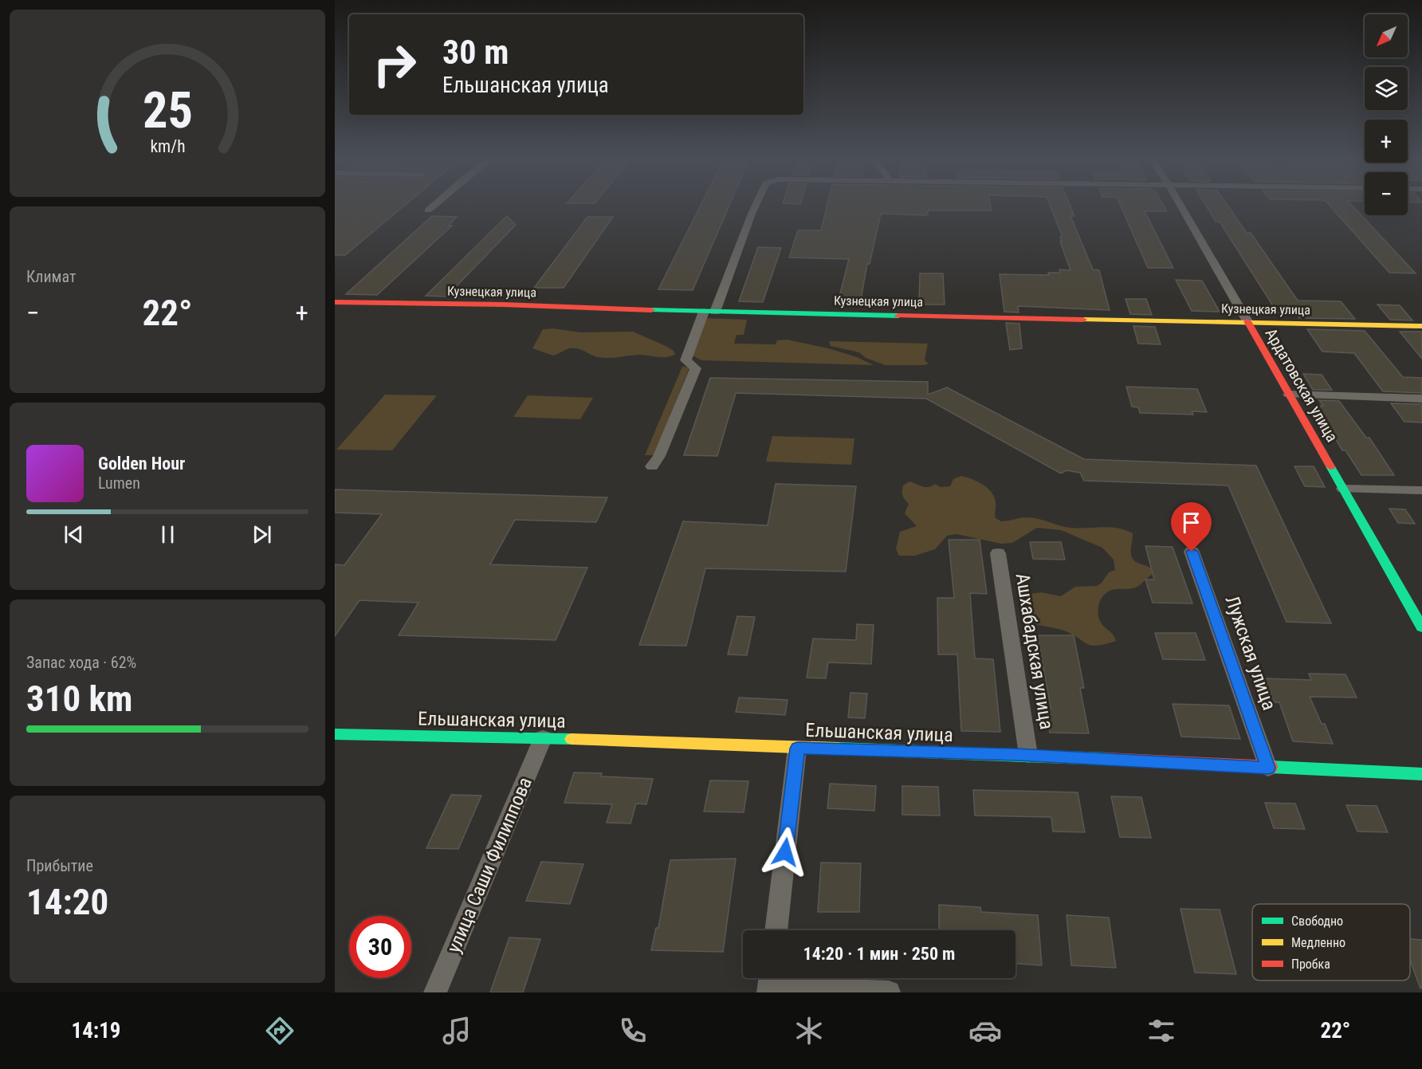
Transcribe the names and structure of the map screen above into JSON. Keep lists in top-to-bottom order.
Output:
{
  "streets": {
    "street": [
      "Кузнецкая улица",
      "Ардатовская улица",
      "Ашхабадская улица",
      "Лужская улица",
      "Ельшанская улица",
      "улица Саши Филиппова"
    ]
  },
  "crossings": [
    ["Кузнецкая улица", "Ардатовская улица"],
    ["Ашхабадская улица", "Ельшанская улица"],
    ["Лужская улица", "Ельшанская улица"],
    ["Ельшанская улица", "улица Саши Филиппова"]
  ],
  "legend": ["Свободно", "Медленно", "Пробка"],
  "north": "bottom left",
  "page": {
    "map_buttons": ["+", "−"],
    "turn": ["30 m", "Ельшанская улица"],
    "tile": [
      "Климат",
      ["Запас хода · 62%", "310 km"],
      ["Прибытие", "14:20"]
    ],
    "heat": ["−", "22°", "+"],
    "song": ["Golden Hour", "Lumen"],
    "limit": "30",
    "trip": "14:20 · 1 мин · 250 m",
    "tabs": ["14:19", "22°"],
    "gauge": ["25", "km/h"]
  }
}
